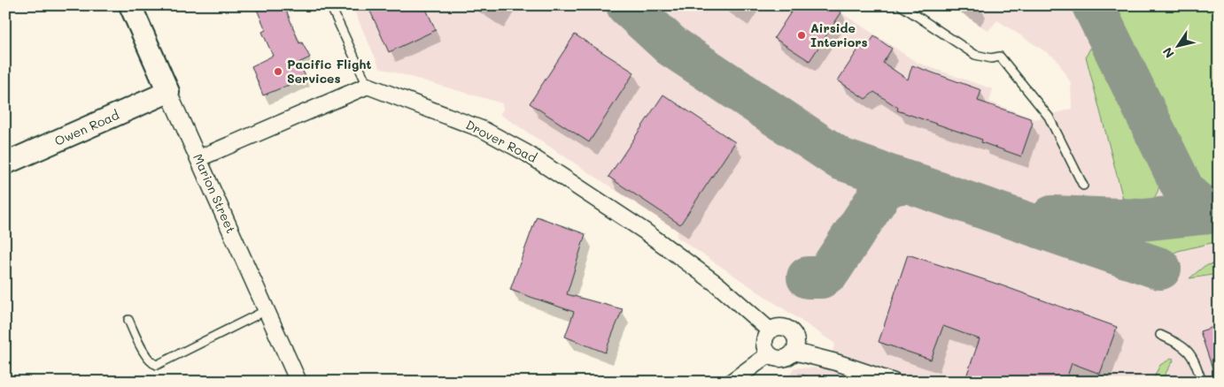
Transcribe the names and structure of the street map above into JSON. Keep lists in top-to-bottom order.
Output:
{
  "streets": {
    "main road": ["Owen Road", "Marion Street"],
    "street": ["Drover Road"]
  },
  "crossings": [
    ["Owen Road", "Marion Street"]
  ],
  "places": ["Airside Interiors", "Pacific Flight Services"],
  "north": "bottom left"
}
